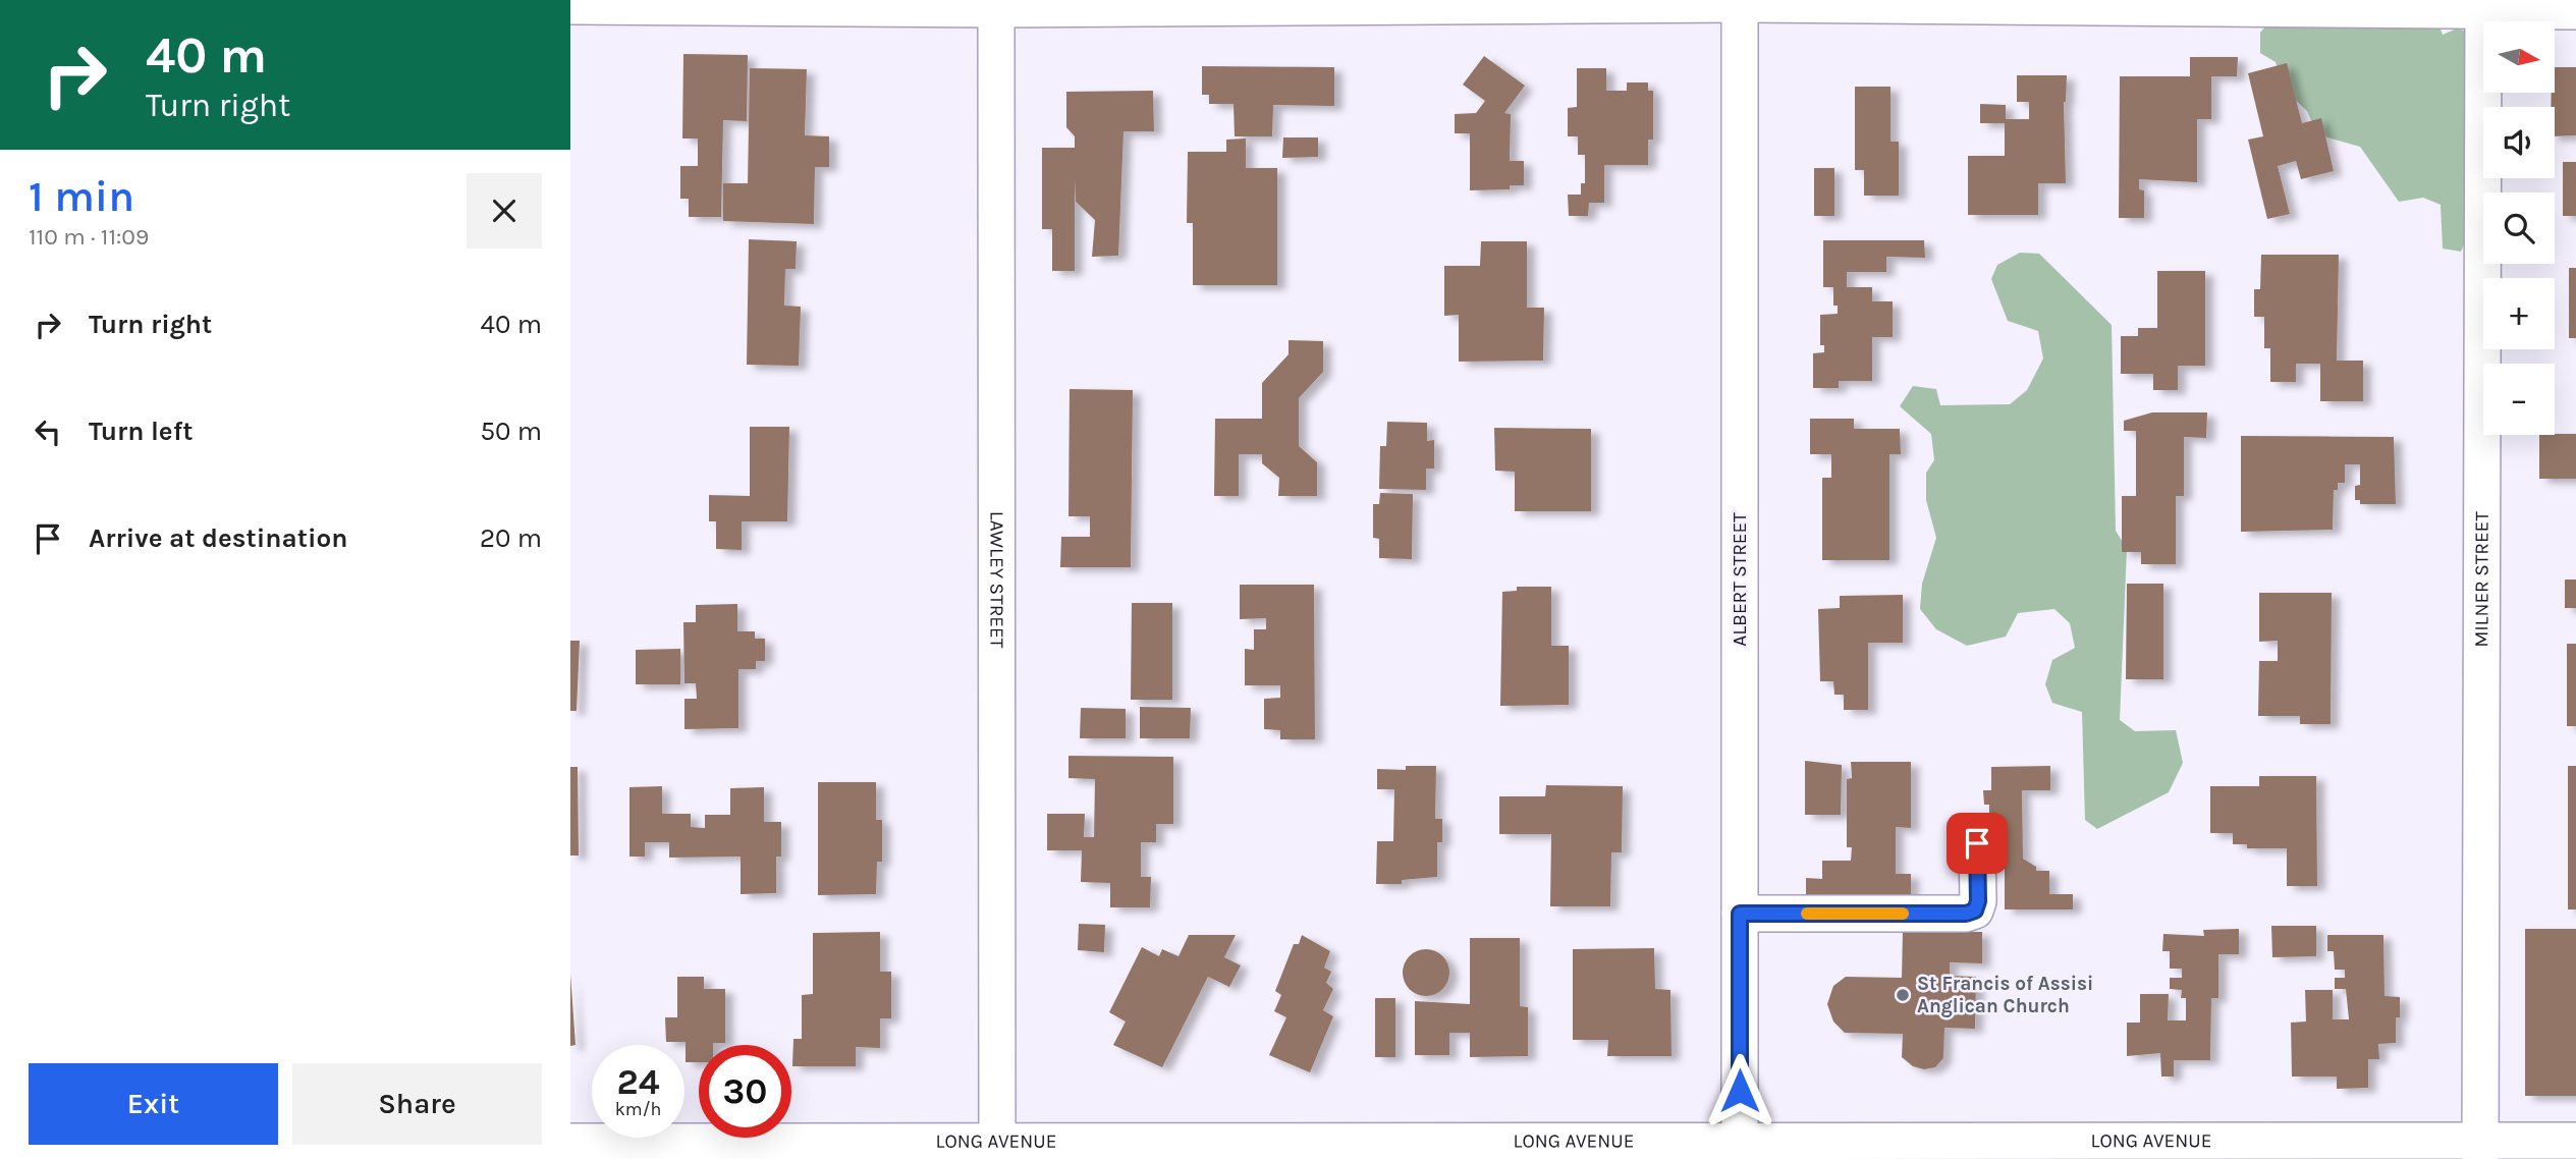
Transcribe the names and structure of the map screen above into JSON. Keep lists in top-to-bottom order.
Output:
{
  "streets": {
    "street": [
      "LAWLEY STREET",
      "ALBERT STREET",
      "MILNER STREET",
      "LONG AVENUE"
    ]
  },
  "crossings": [
    ["LAWLEY STREET", "LONG AVENUE"],
    ["ALBERT STREET", "LONG AVENUE"],
    ["MILNER STREET", "LONG AVENUE"]
  ],
  "places": ["St Francis of Assisi Anglican Church"],
  "north": "right",
  "page": {
    "turn": ["40 m", "Turn right"],
    "map_buttons": ["+", "−"],
    "heading": ["1 min", "110 m · 11:09"],
    "list": [
      {
        "name": "Turn right",
        "value": "40 m"
      },
      {
        "name": "Turn left",
        "value": "50 m"
      },
      {
        "name": "Arrive at destination",
        "value": "20 m"
      }
    ],
    "speed": "24 km/h",
    "limit": "30",
    "buttons": ["Exit", "Share"]
  }
}
